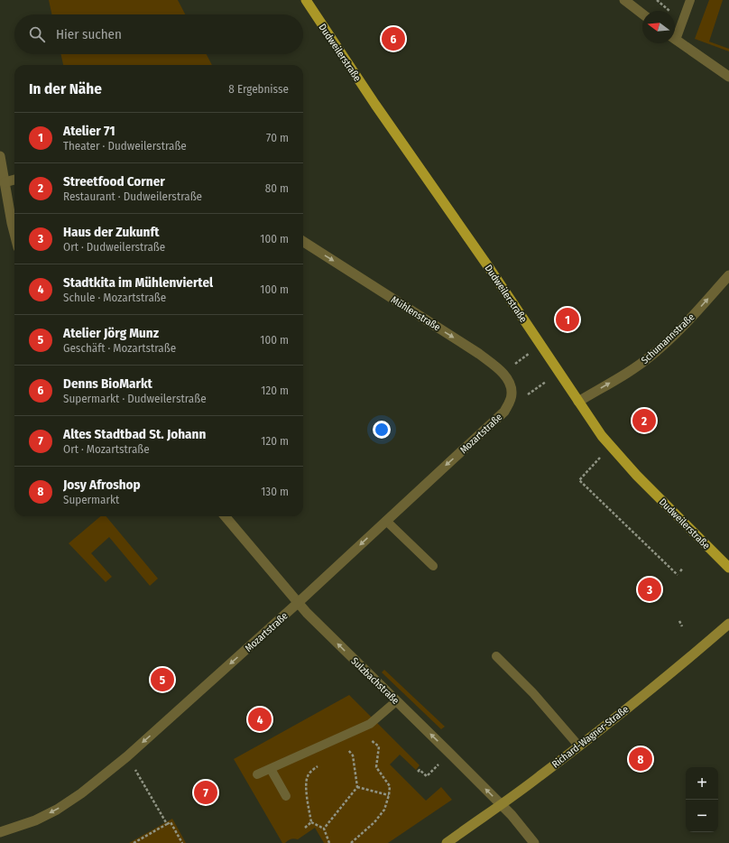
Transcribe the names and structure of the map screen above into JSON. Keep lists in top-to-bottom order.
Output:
{
  "streets": {
    "main road": ["Dudweilerstraße", "Richard-Wagner-Straße"],
    "street": [
      "Mühlenstraße",
      "Schumannstraße",
      "Mozartstraße",
      "Sulzbachstraße"
    ]
  },
  "crossings": [
    ["Dudweilerstraße", "Schumannstraße"],
    ["Mühlenstraße", "Mozartstraße"],
    ["Mozartstraße", "Sulzbachstraße"],
    ["Sulzbachstraße", "Richard-Wagner-Straße"]
  ],
  "one_way": [
    "Mühlenstraße",
    "Schumannstraße",
    "Mozartstraße",
    "Sulzbachstraße"
  ],
  "north": "left",
  "page": {
    "search": "Hier suchen",
    "pins": [
      "6",
      "1",
      "2",
      "3",
      "5",
      "4",
      "8",
      "7"
    ],
    "heading": ["In der Nähe", "8 Ergebnisse"],
    "list": [
      {
        "mark": "1",
        "name": "Atelier 71",
        "note": "Theater · Dudweilerstraße",
        "value": "70 m"
      },
      {
        "mark": "2",
        "name": "Streetfood Corner",
        "note": "Restaurant · Dudweilerstraße",
        "value": "80 m"
      },
      {
        "mark": "3",
        "name": "Haus der Zukunft",
        "note": "Ort · Dudweilerstraße",
        "value": "100 m"
      },
      {
        "mark": "4",
        "name": "Stadtkita im Mühlenviertel",
        "note": "Schule · Mozartstraße",
        "value": "100 m"
      },
      {
        "mark": "5",
        "name": "Atelier Jörg Munz",
        "note": "Geschäft · Mozartstraße",
        "value": "100 m"
      },
      {
        "mark": "6",
        "name": "Denns BioMarkt",
        "note": "Supermarkt · Dudweilerstraße",
        "value": "120 m"
      },
      {
        "mark": "7",
        "name": "Altes Stadtbad St. Johann",
        "note": "Ort · Mozartstraße",
        "value": "120 m"
      },
      {
        "mark": "8",
        "name": "Josy Afroshop",
        "note": "Supermarkt",
        "value": "130 m"
      }
    ],
    "map_buttons": ["+", "−"]
  }
}
